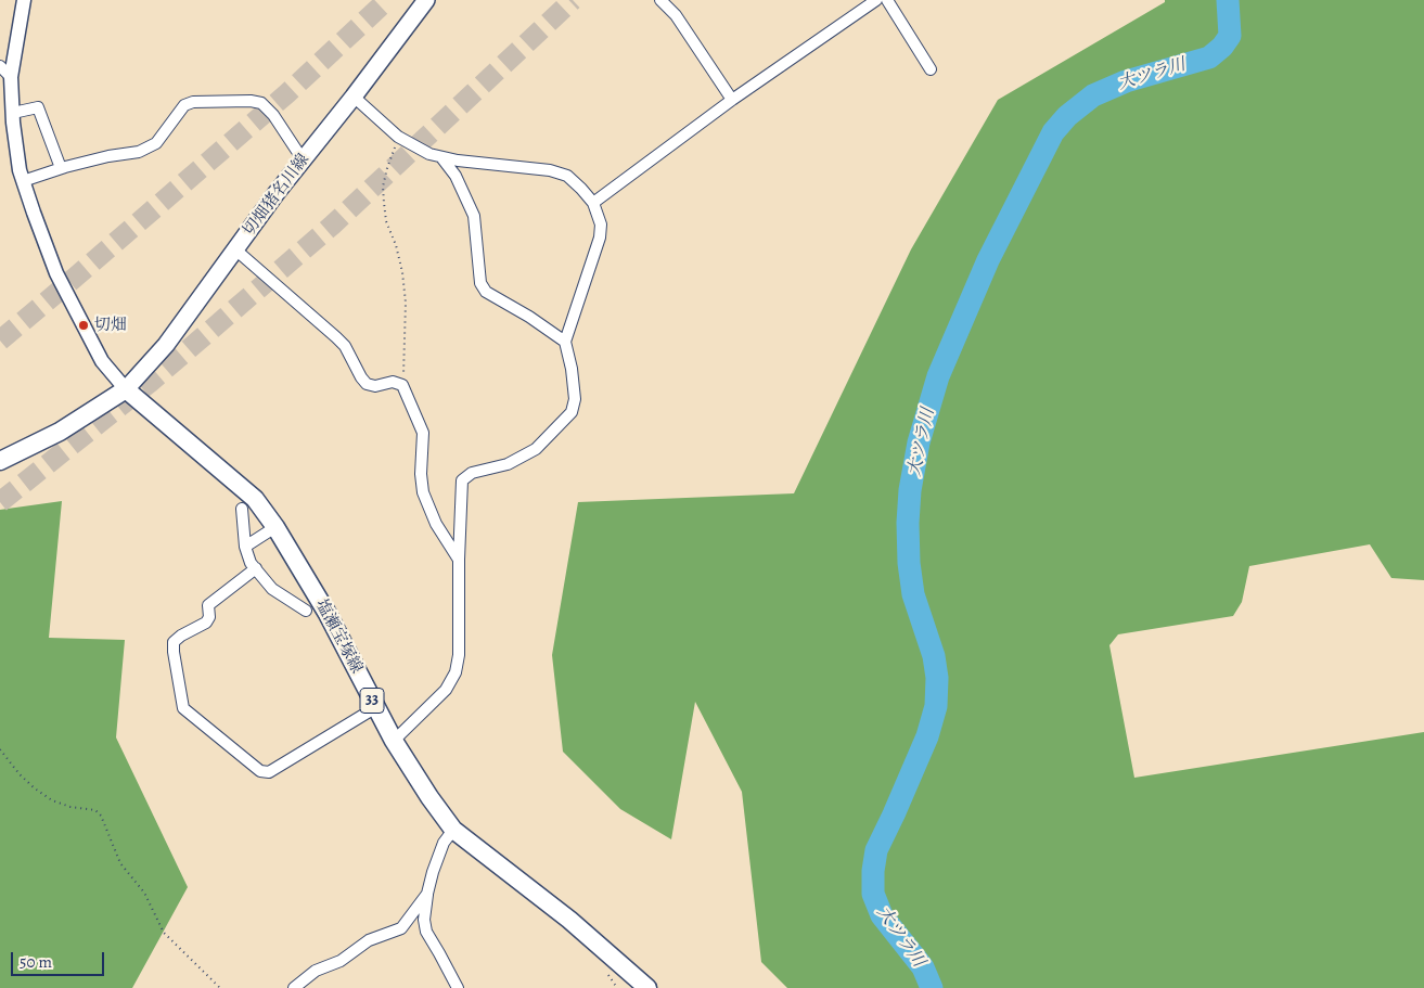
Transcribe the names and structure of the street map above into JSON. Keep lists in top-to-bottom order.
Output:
{
  "streets": {
    "main road": ["切畑猪名川線", "塩瀬宝塚線", "33"]
  },
  "crossings": [
    ["切畑猪名川線", "塩瀬宝塚線"]
  ],
  "water": ["大ツラ川"],
  "places": ["切畑"],
  "scale_bar": "50 m"
}
